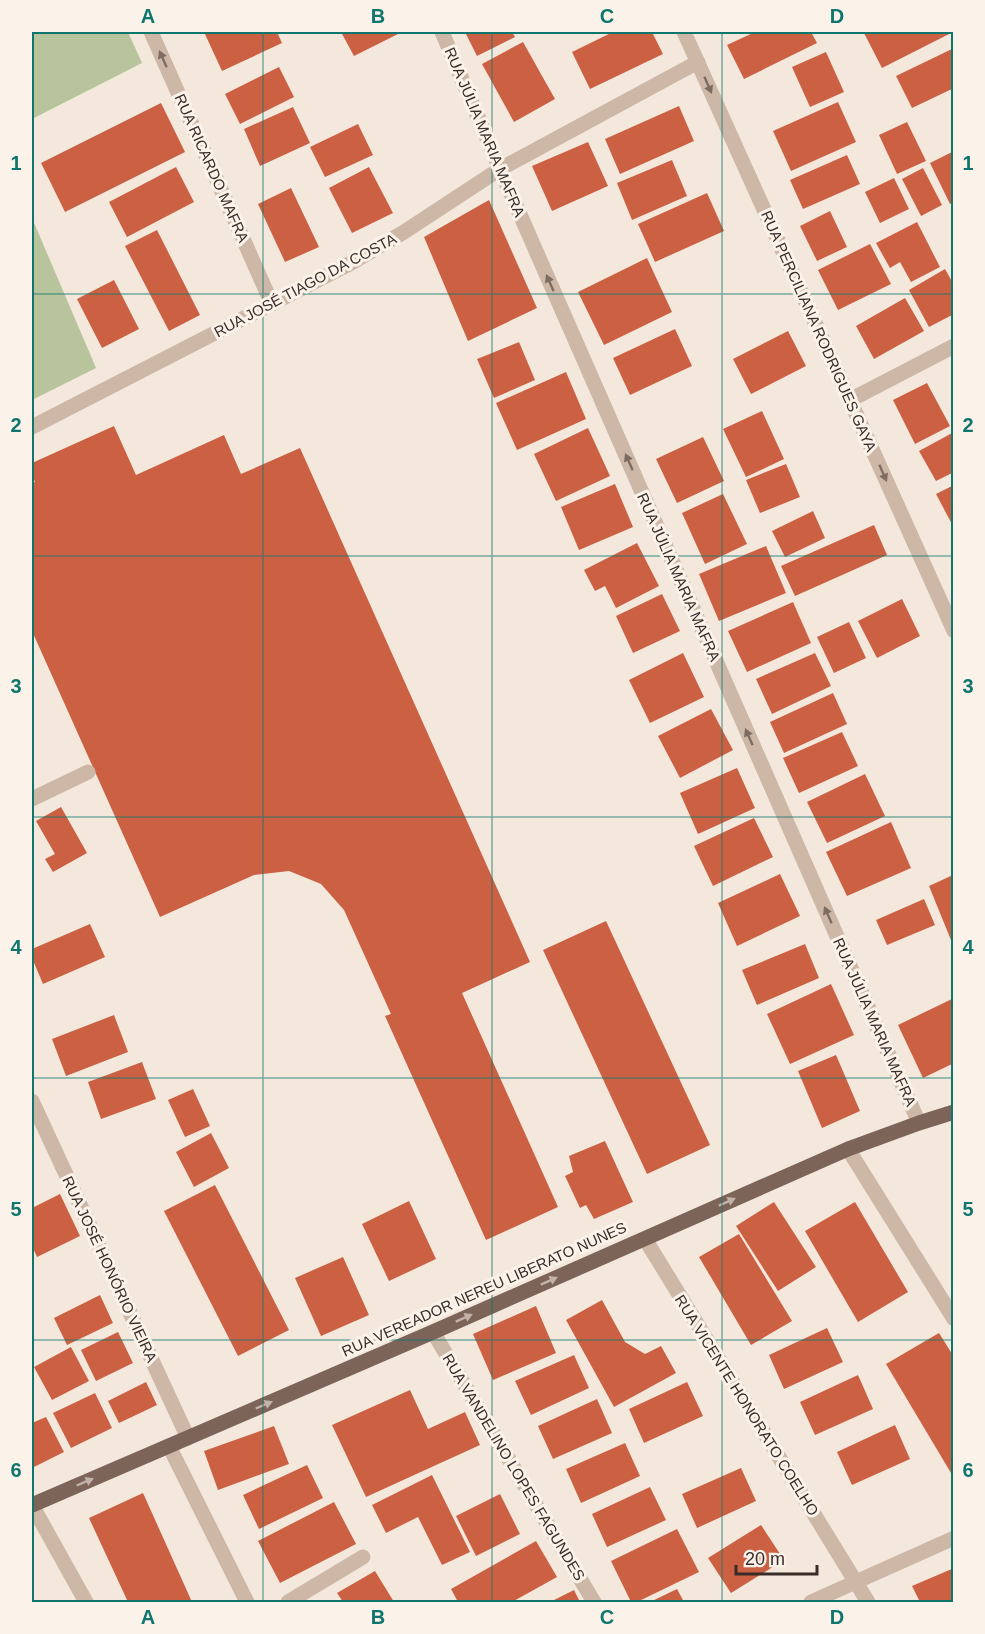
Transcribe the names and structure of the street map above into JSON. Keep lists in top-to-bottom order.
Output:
{
  "streets": {
    "main road": ["RUA VEREADOR NEREU LIBERATO NUNES"],
    "street": [
      "RUA JÚLIA MARIA MAFRA",
      "RUA RICARDO MAFRA",
      "RUA JOSÉ TIAGO DA COSTA",
      "RUA PERCILIANA RODRIGUES GAYA",
      "RUA JOSÉ HONÓRIO VIEIRA",
      "RUA VICENTE HONORATO COELHO",
      "RUA VANDELINO LOPES FAGUNDES"
    ]
  },
  "crossings": [
    ["RUA JÚLIA MARIA MAFRA", "RUA JOSÉ TIAGO DA COSTA"],
    ["RUA JÚLIA MARIA MAFRA", "RUA VEREADOR NEREU LIBERATO NUNES"],
    ["RUA RICARDO MAFRA", "RUA JOSÉ TIAGO DA COSTA"],
    ["RUA JOSÉ TIAGO DA COSTA", "RUA PERCILIANA RODRIGUES GAYA"],
    ["RUA JOSÉ HONÓRIO VIEIRA", "RUA VEREADOR NEREU LIBERATO NUNES"],
    ["RUA VEREADOR NEREU LIBERATO NUNES", "RUA VICENTE HONORATO COELHO"],
    ["RUA VEREADOR NEREU LIBERATO NUNES", "RUA VANDELINO LOPES FAGUNDES"]
  ],
  "one_way": [
    "RUA JÚLIA MARIA MAFRA",
    "RUA RICARDO MAFRA",
    "RUA PERCILIANA RODRIGUES GAYA",
    "RUA VEREADOR NEREU LIBERATO NUNES"
  ],
  "scale_bar": "20 m",
  "grid": {
    "columns": [
      "A",
      "B",
      "C",
      "D"
    ],
    "rows": [
      "1",
      "2",
      "3",
      "4",
      "5",
      "6"
    ]
  }
}
